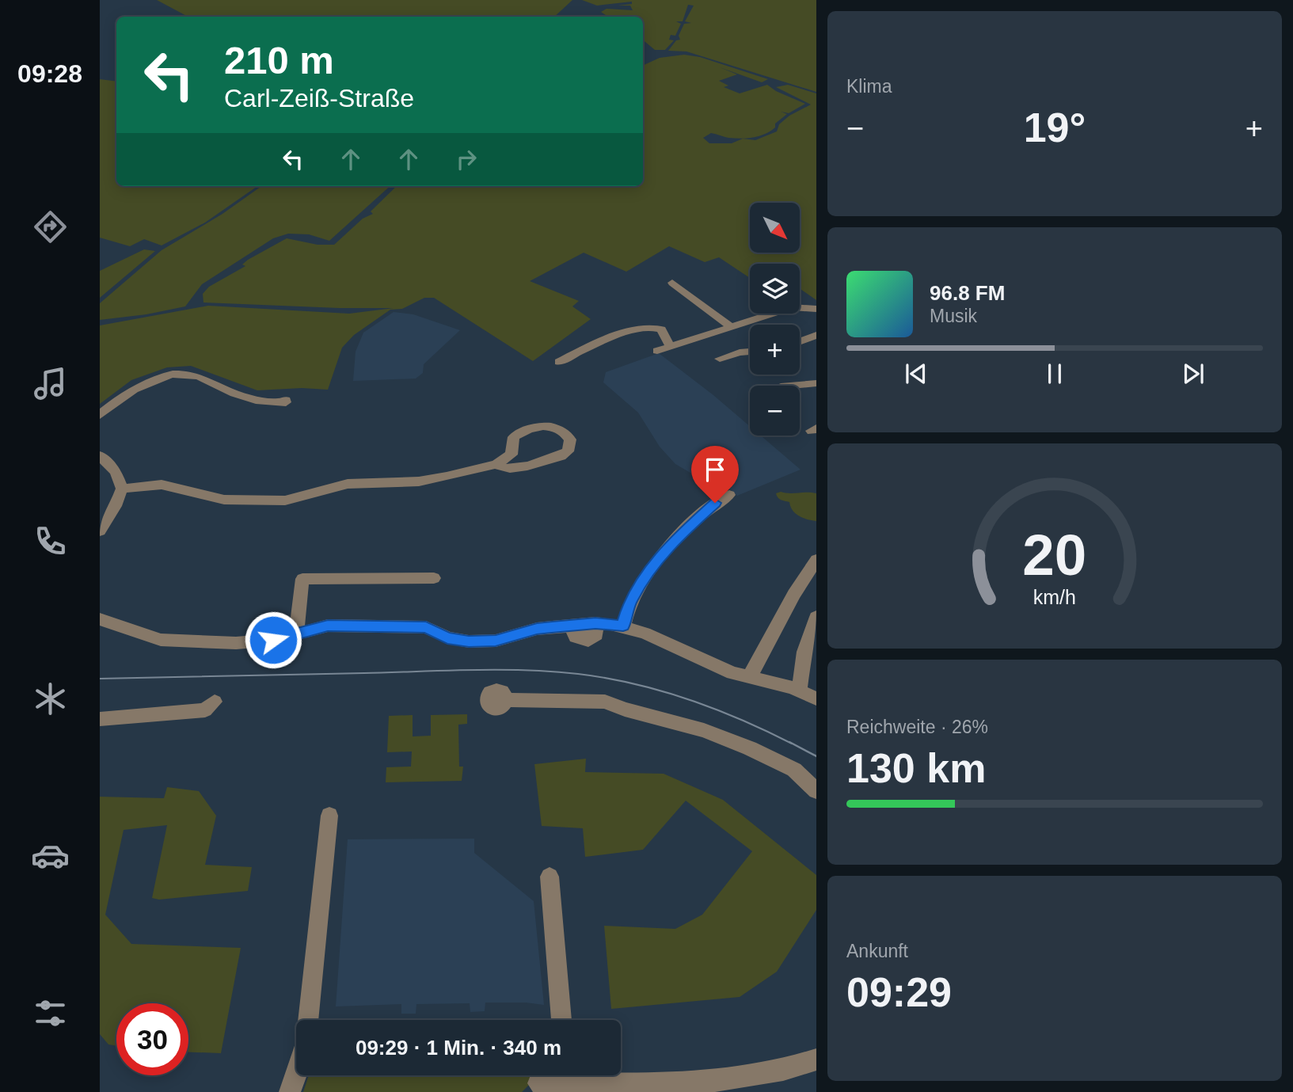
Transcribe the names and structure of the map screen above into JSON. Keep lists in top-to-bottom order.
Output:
{
  "north": "bottom right",
  "page": {
    "tabs": "09:28",
    "tile": [
      "Klima",
      ["Reichweite · 26%", "130 km"],
      ["Ankunft", "09:29"]
    ],
    "turn": ["210 m", "Carl-Zeiß-Straße"],
    "heat": ["−", "19°", "+"],
    "map_buttons": ["+", "−"],
    "song": ["96.8 FM", "Musik"],
    "limit": "30",
    "trip": "09:29 · 1 Min. · 340 m",
    "gauge": ["20", "km/h"]
  }
}
